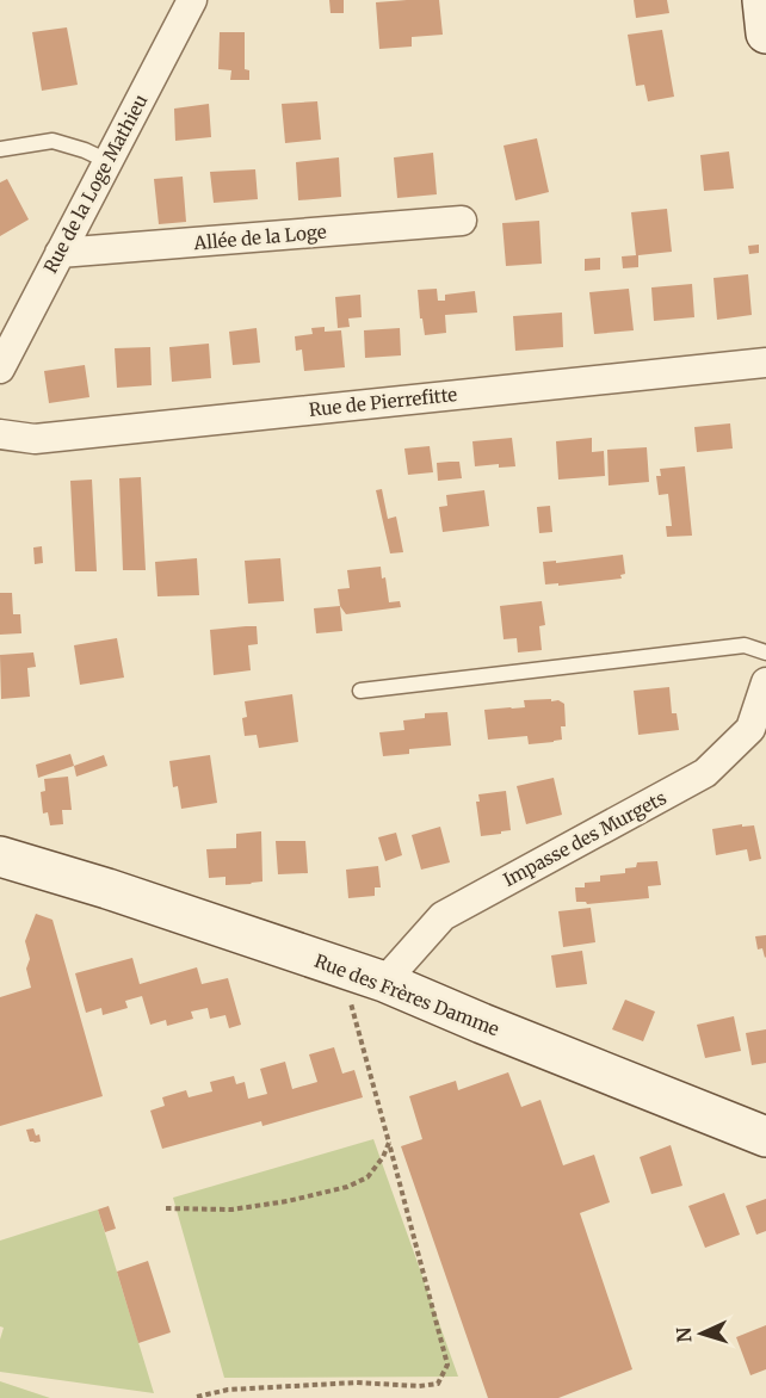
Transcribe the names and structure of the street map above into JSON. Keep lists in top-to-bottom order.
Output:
{
  "streets": {
    "street": [
      "Rue de la Loge Mathieu",
      "Allée de la Loge",
      "Rue de Pierrefitte",
      "Impasse des Murgets",
      "Rue des Frères Damme"
    ]
  },
  "crossings": [
    ["Rue de la Loge Mathieu", "Allée de la Loge"],
    ["Impasse des Murgets", "Rue des Frères Damme"]
  ],
  "north": "left"
}
